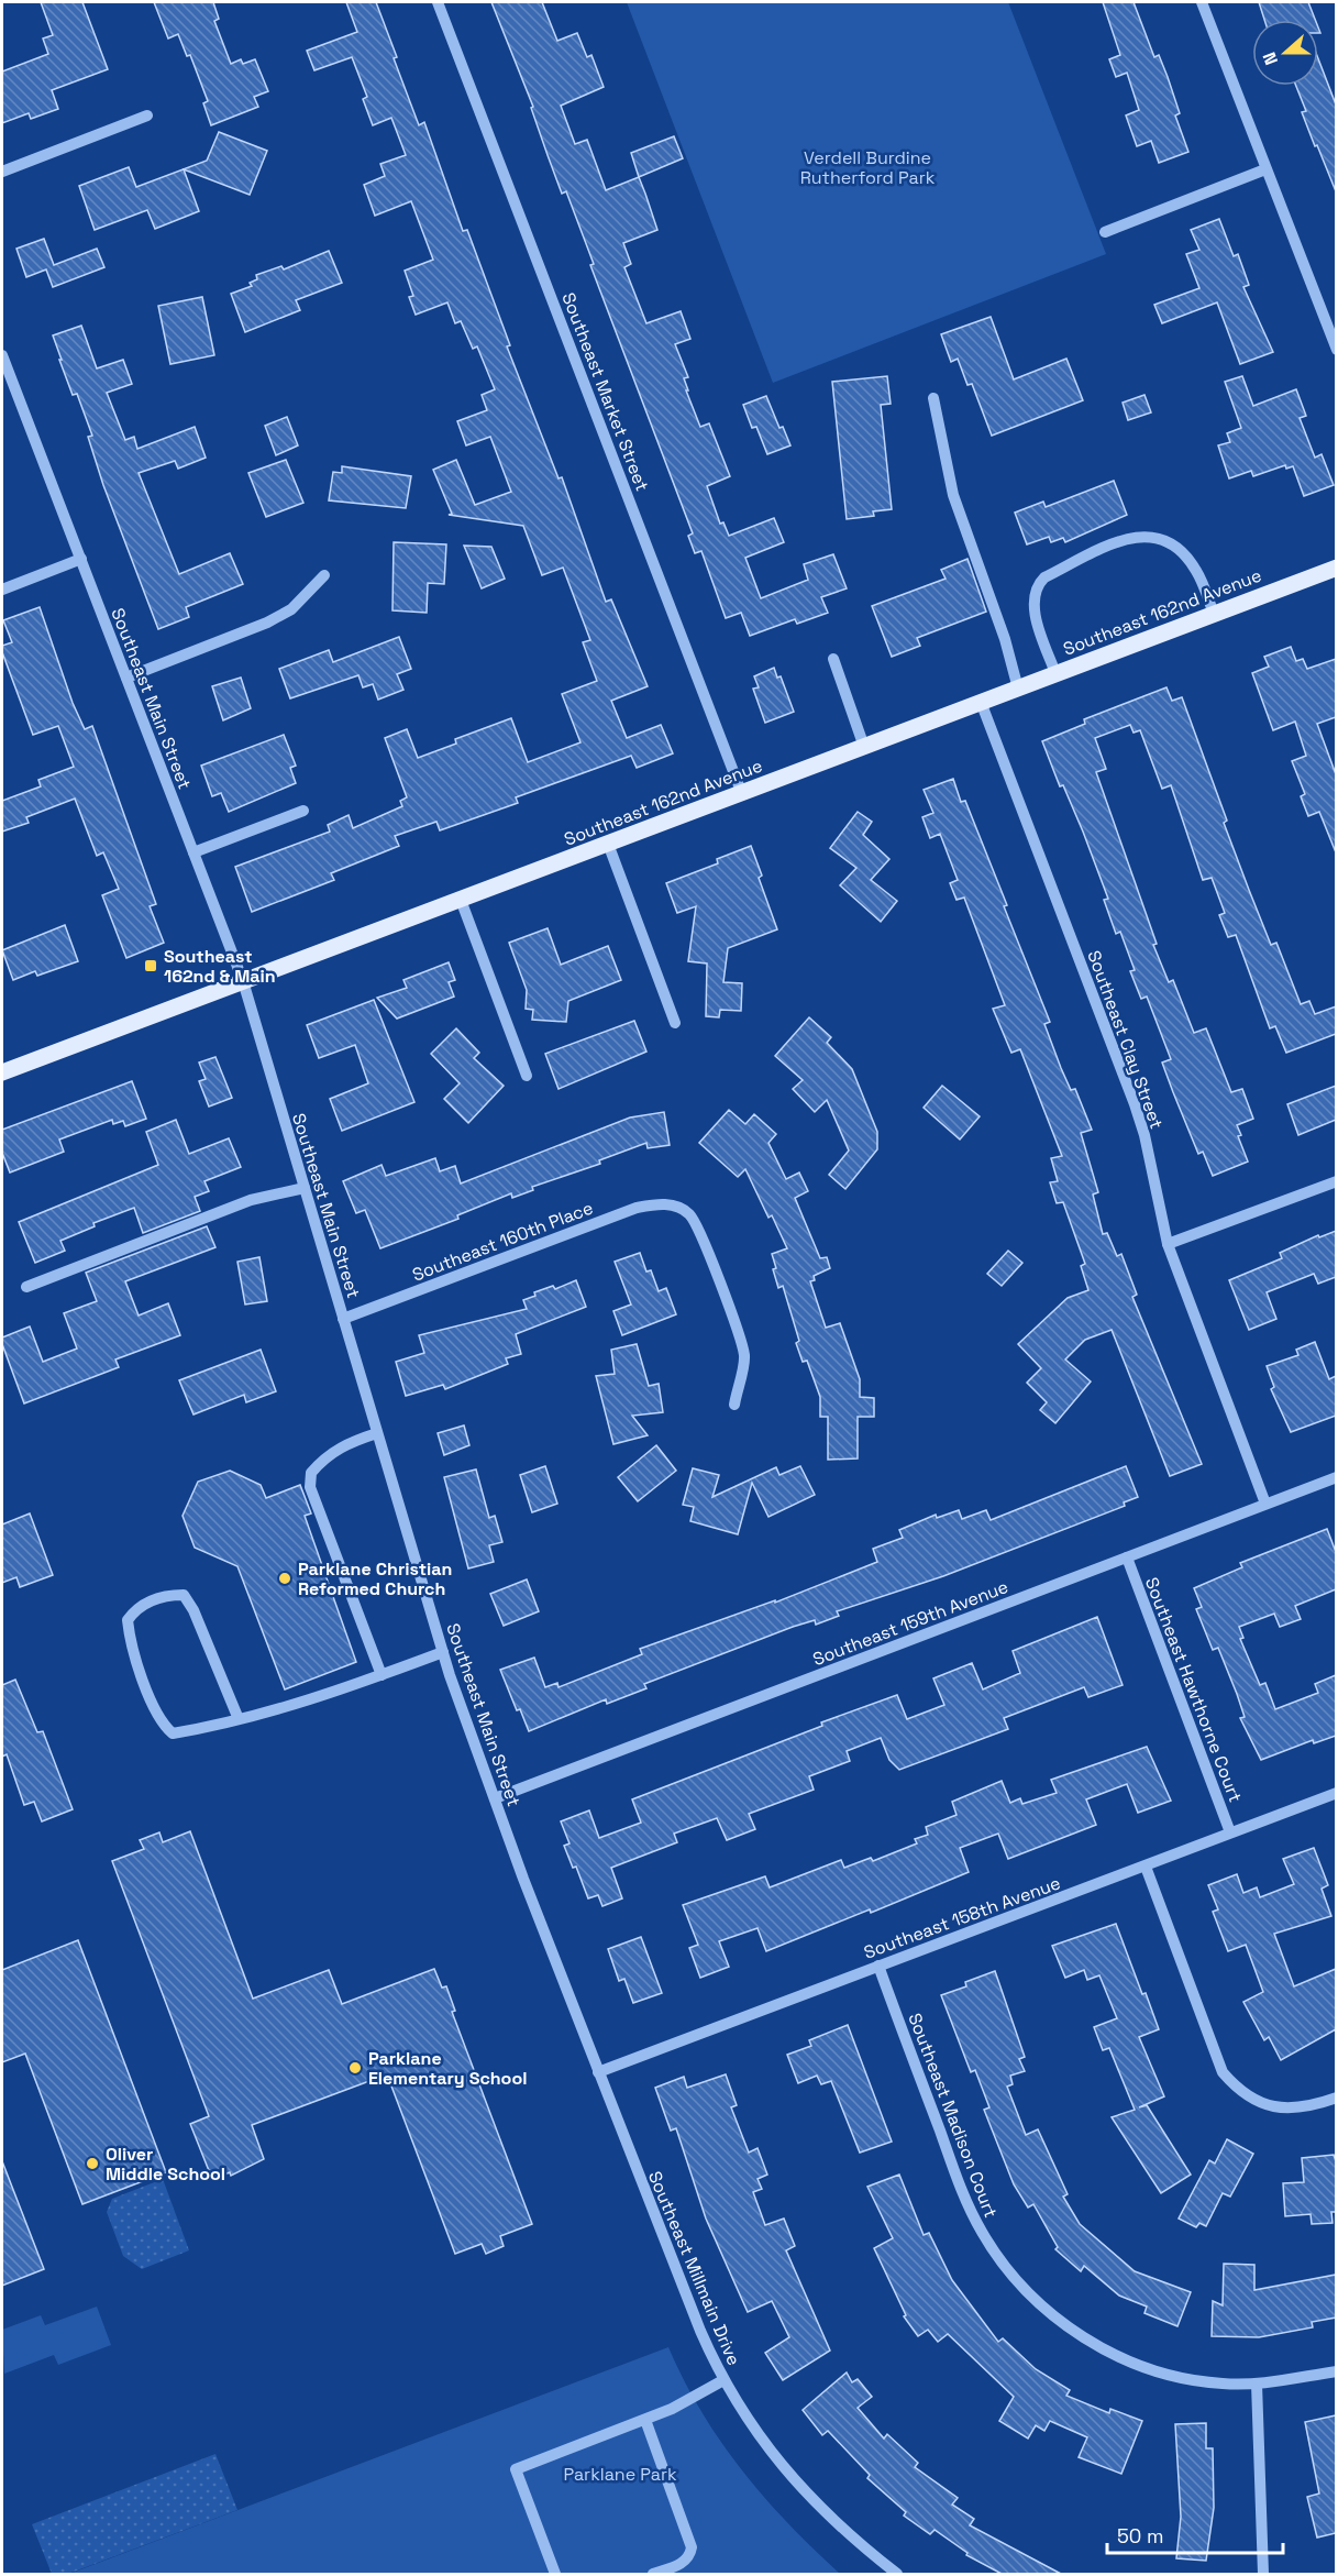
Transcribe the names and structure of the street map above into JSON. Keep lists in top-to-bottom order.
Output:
{
  "streets": {
    "main road": ["Southeast 162nd Avenue"],
    "street": [
      "Southeast Market Street",
      "Southeast Main Street",
      "Southeast Clay Street",
      "Southeast 160th Place",
      "Southeast 159th Avenue",
      "Southeast Hawthorne Court",
      "Southeast 158th Avenue",
      "Southeast Madison Court",
      "Southeast Millmain Drive"
    ]
  },
  "crossings": [
    ["Southeast Market Street", "Southeast 162nd Avenue"],
    ["Southeast 162nd Avenue", "Southeast Main Street"],
    ["Southeast 162nd Avenue", "Southeast Clay Street"],
    ["Southeast Main Street", "Southeast 160th Place"],
    ["Southeast Main Street", "Southeast 159th Avenue"],
    ["Southeast Main Street", "Southeast 158th Avenue"],
    ["Southeast Main Street", "Southeast Millmain Drive"],
    ["Southeast Clay Street", "Southeast 159th Avenue"],
    ["Southeast 159th Avenue", "Southeast Hawthorne Court"],
    ["Southeast Hawthorne Court", "Southeast 158th Avenue"],
    ["Southeast 158th Avenue", "Southeast Madison Court"],
    ["Southeast 158th Avenue", "Southeast Millmain Drive"]
  ],
  "parks": ["Verdell Burdine Rutherford Park", "Parklane Park"],
  "places": {
    "transit": ["Southeast 162nd & Main"],
    "other": ["Parklane Christian Reformed Church", "Parklane Elementary School", "Oliver Middle School"]
  },
  "scale_bar": "50 m",
  "north": "left"
}
